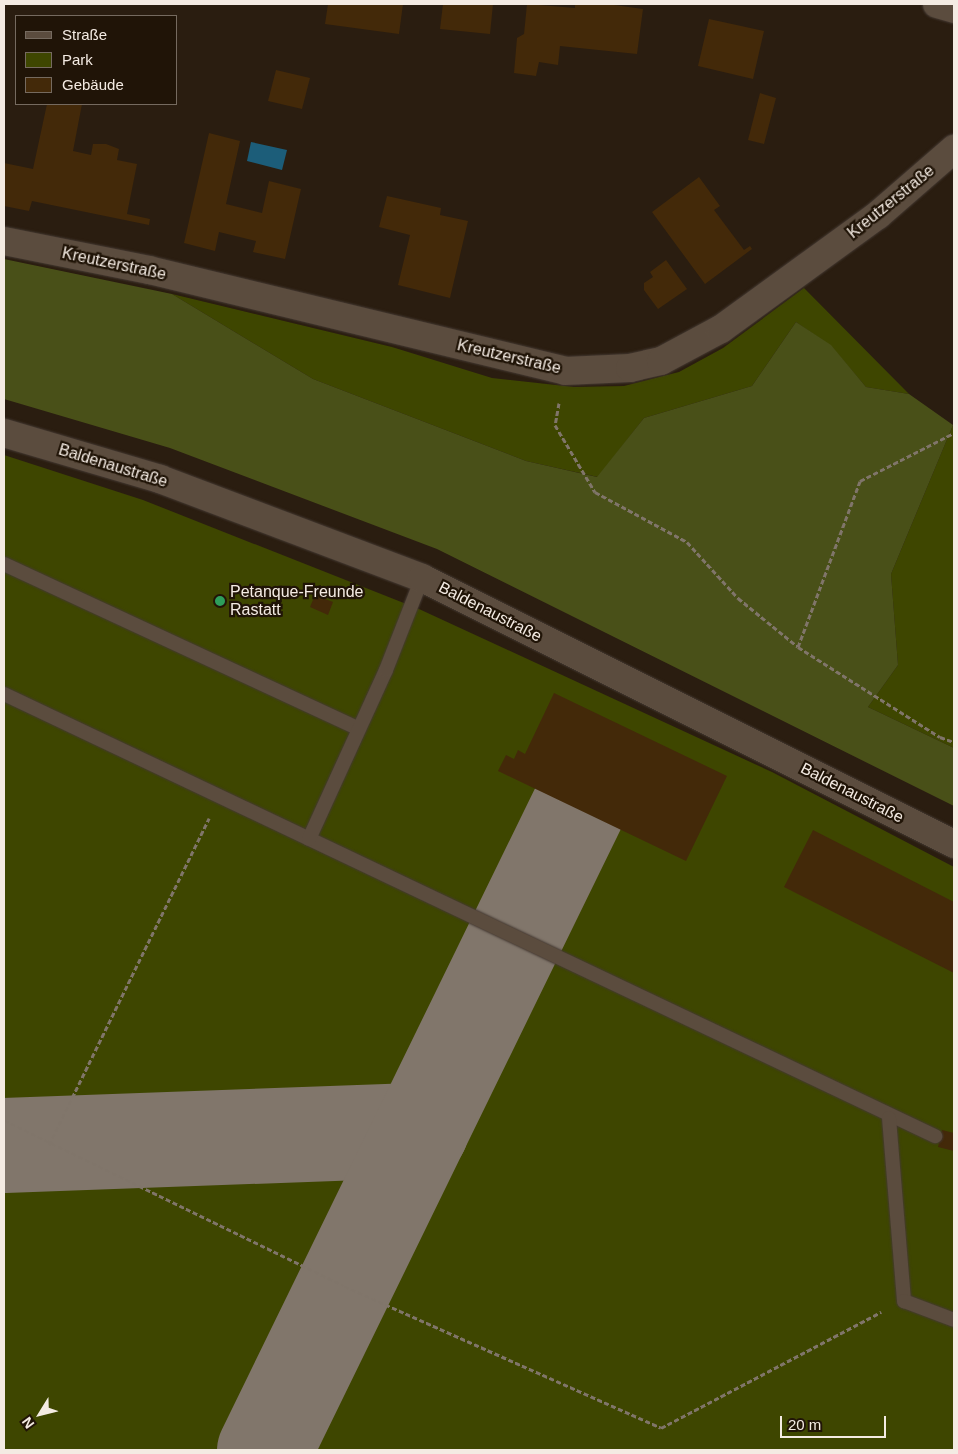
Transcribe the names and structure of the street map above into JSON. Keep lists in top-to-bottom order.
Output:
{
  "streets": {
    "street": ["Kreutzerstraße", "Baldenaustraße"]
  },
  "places": ["Petanque-Freunde Rastatt"],
  "legend": ["Straße", "Park", "Gebäude"],
  "scale_bar": "20 m",
  "north": "bottom left"
}
